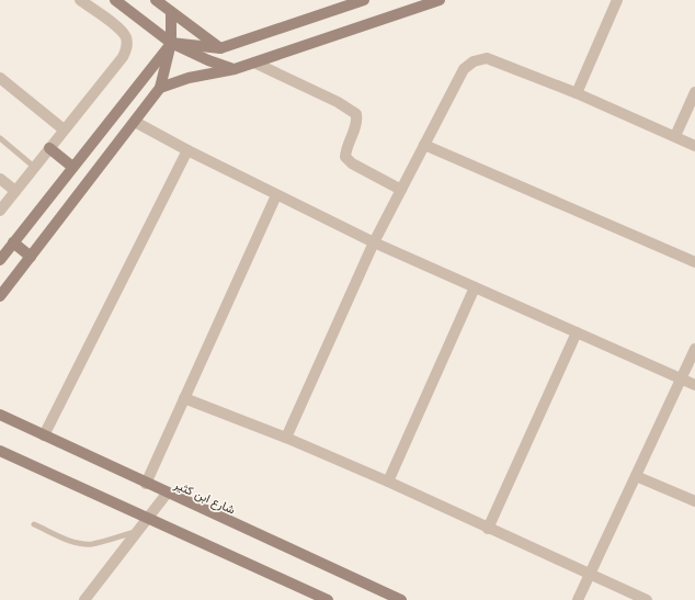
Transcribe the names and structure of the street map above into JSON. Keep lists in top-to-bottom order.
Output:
{
  "streets": {
    "street": ["شارع ابن كثير"]
  }
}
